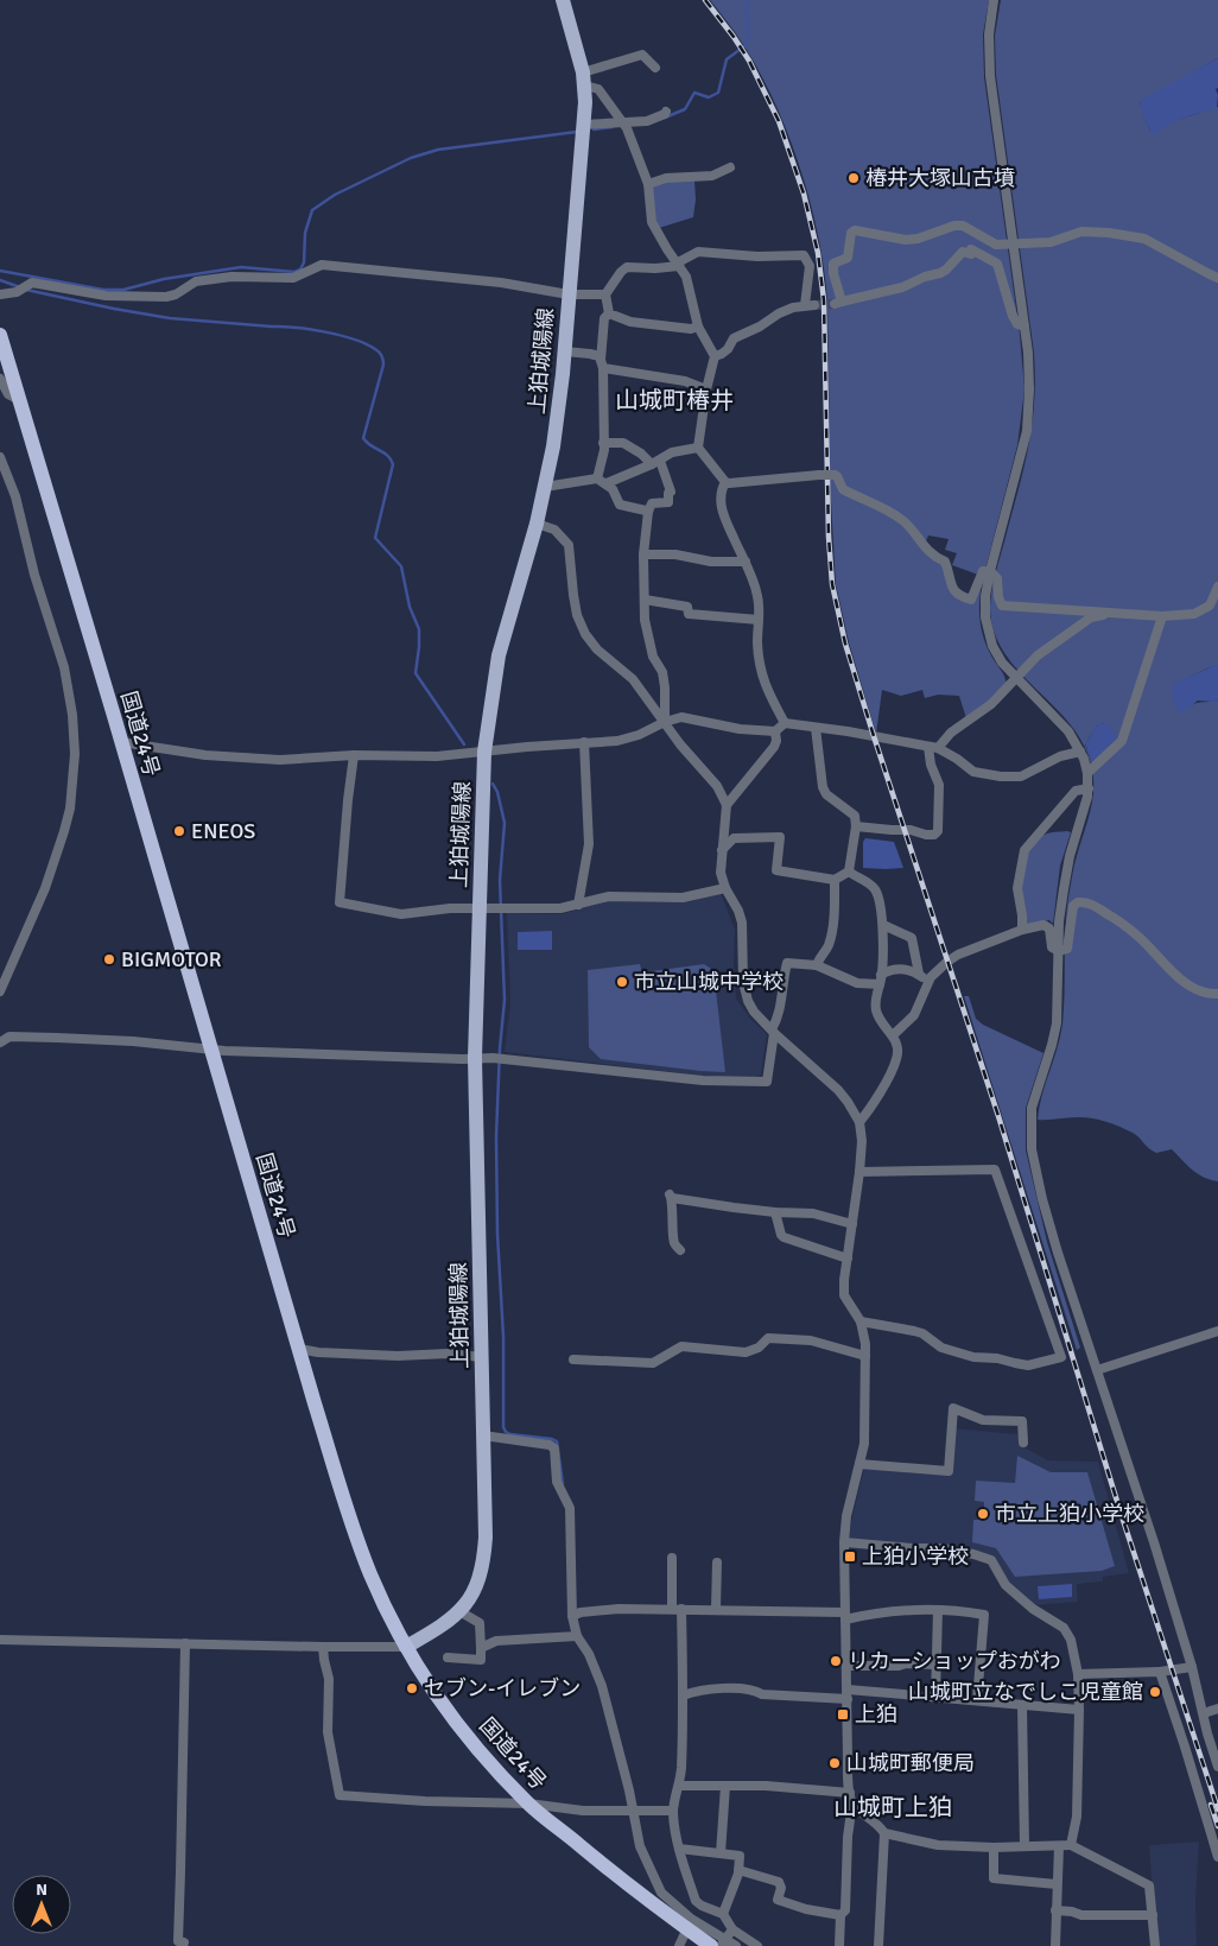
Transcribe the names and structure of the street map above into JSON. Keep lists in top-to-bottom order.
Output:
{
  "streets": {
    "highway": ["国道24号"],
    "main road": ["上狛城陽線"]
  },
  "crossings": [
    ["上狛城陽線", "国道24号"]
  ],
  "districts": ["山城町椿井", "山城町上狛"],
  "places": {
    "other": [
      "椿井大塚山古墳",
      "ENEOS",
      "BIGMOTOR",
      "市立山城中学校",
      "市立上狛小学校",
      "リカーショップおがわ",
      "セブン-イレブン",
      "山城町立なでしこ児童館",
      "山城町郵便局"
    ],
    "transit": ["上狛小学校", "上狛"]
  },
  "north": "top"
}
